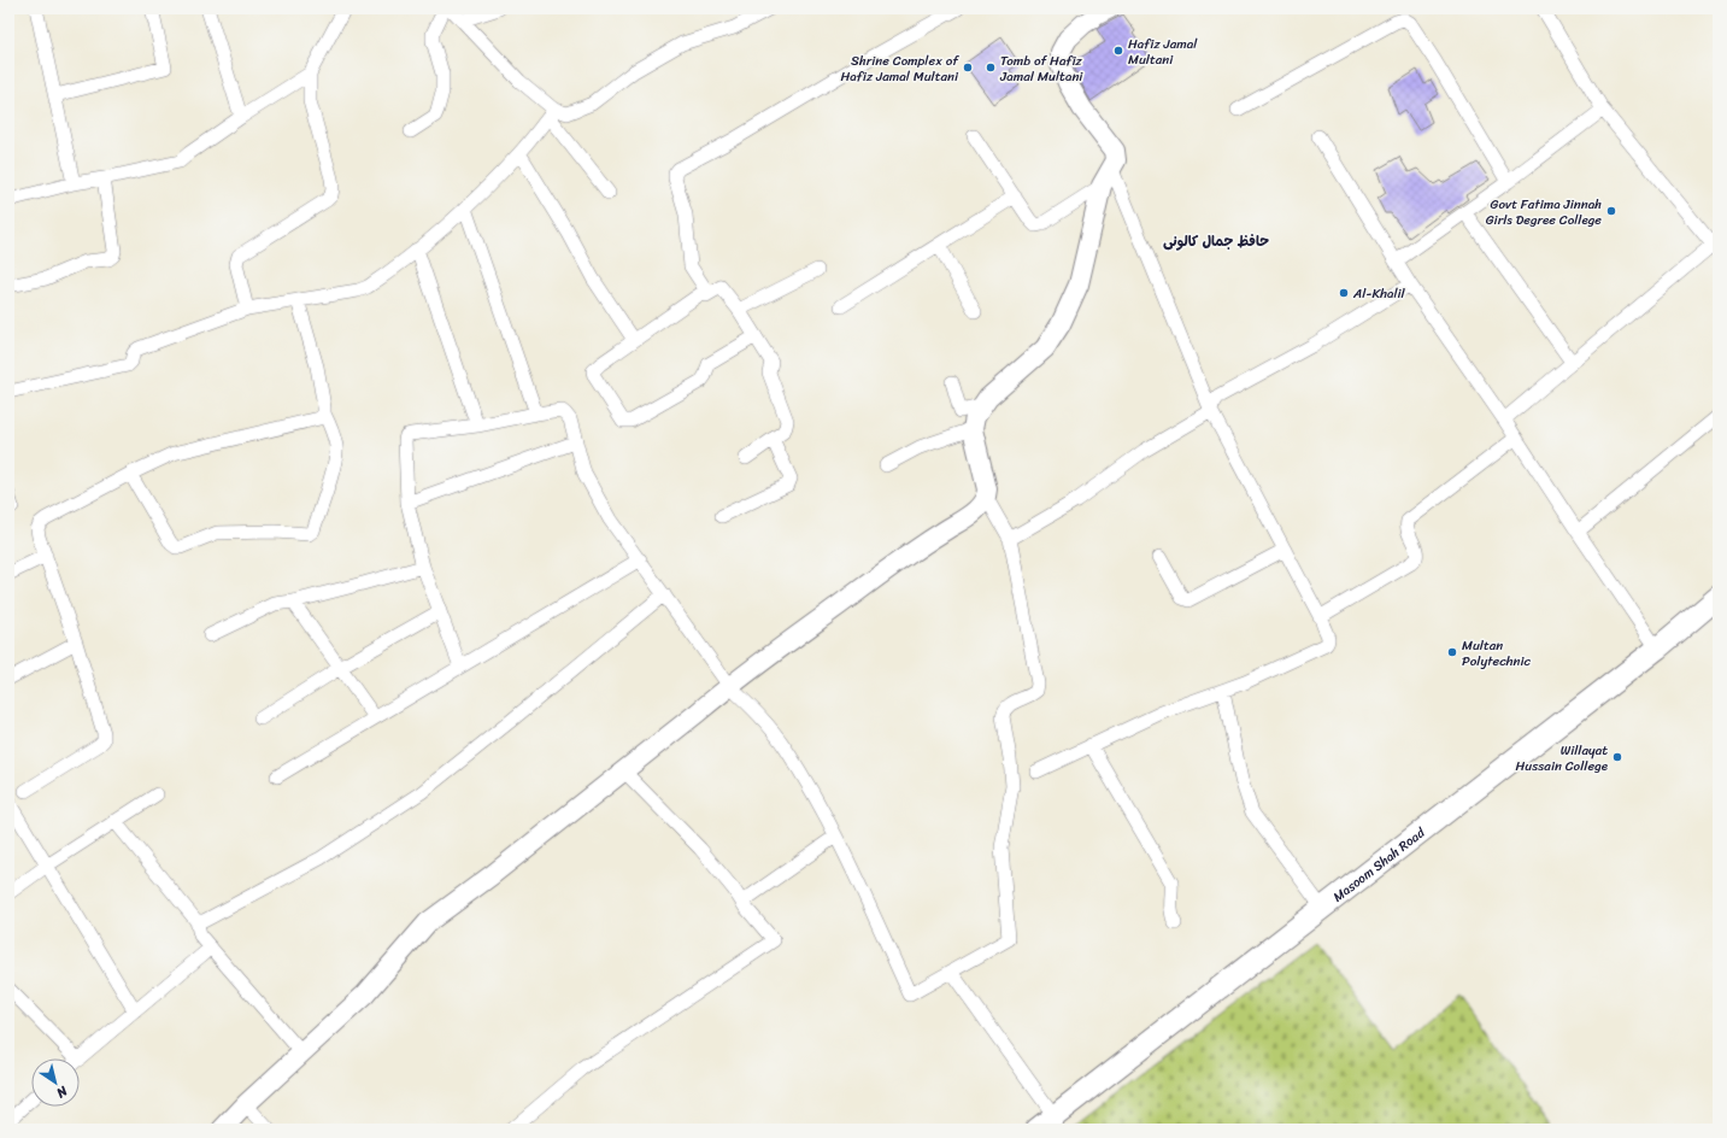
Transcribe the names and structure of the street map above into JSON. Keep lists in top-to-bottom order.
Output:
{
  "streets": {
    "main road": ["Masoom Shah Road"]
  },
  "districts": ["حافظ جمال کالونی"],
  "places": [
    "Hafiz Jamal Multani",
    "Shrine Complex of Hafiz Jamal Multani",
    "Tomb of Hafiz Jamal Multani",
    "Govt Fatima Jinnah Girls Degree College",
    "Al-Khalil",
    "Multan Polytechnic",
    "Willayat Hussain College"
  ],
  "north": "bottom right"
}
